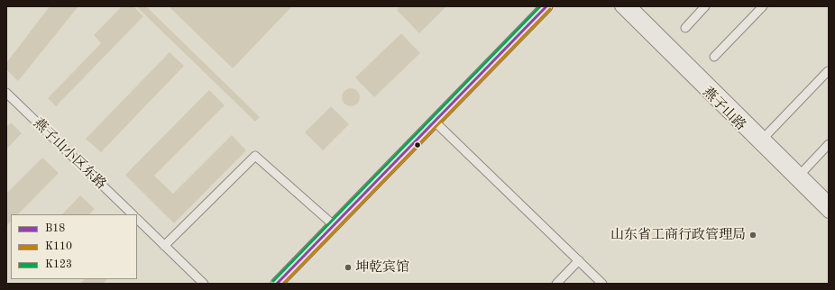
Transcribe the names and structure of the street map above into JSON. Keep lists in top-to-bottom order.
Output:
{
  "streets": {
    "street": ["燕子山路", "燕子山小区东路"]
  },
  "places": ["山东省工商行政管理局", "坤乾宾馆"],
  "lines": ["transit line B18", "transit line K123", "transit line K110"],
  "legend": ["B18", "K110", "K123"]
}
